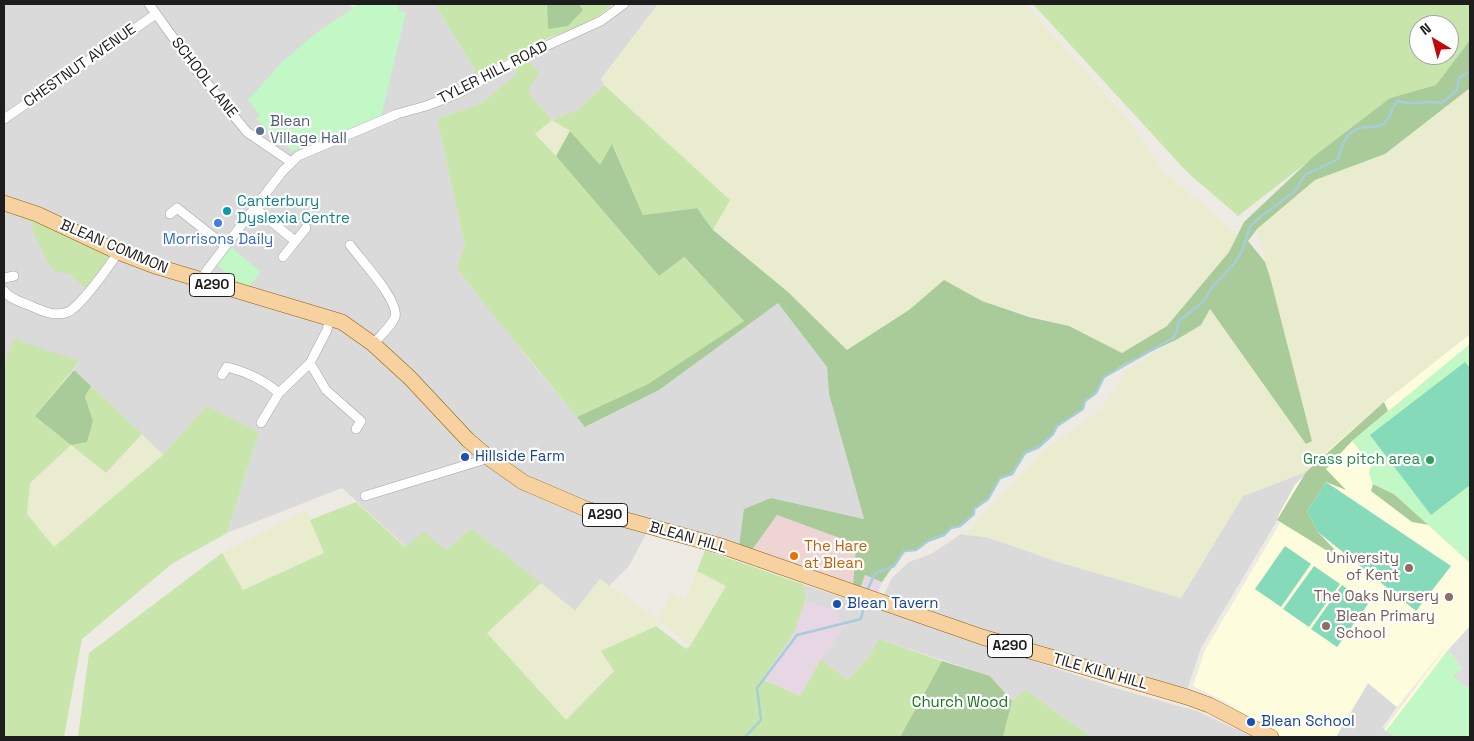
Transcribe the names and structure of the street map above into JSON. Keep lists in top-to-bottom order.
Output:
{
  "streets": {
    "main road": [
      "BLEAN COMMON",
      "A290",
      "BLEAN HILL",
      "TILE KILN HILL"
    ],
    "street": ["CHESTNUT AVENUE", "TYLER HILL ROAD", "SCHOOL LANE"]
  },
  "crossings": [
    ["CHESTNUT AVENUE", "SCHOOL LANE"],
    ["TYLER HILL ROAD", "SCHOOL LANE"],
    ["TYLER HILL ROAD", "BLEAN COMMON"],
    ["BLEAN COMMON", "BLEAN HILL"],
    ["BLEAN HILL", "TILE KILN HILL"]
  ],
  "parks": ["Church Wood"],
  "places": [
    "Blean Village Hall",
    "Canterbury Dyslexia Centre",
    "Morrisons Daily",
    "Hillside Farm",
    "Grass pitch area",
    "The Hare at Blean",
    "University of Kent",
    "The Oaks Nursery",
    "Blean Tavern",
    "Blean Primary School",
    "Blean School"
  ],
  "north": "top left"
}
